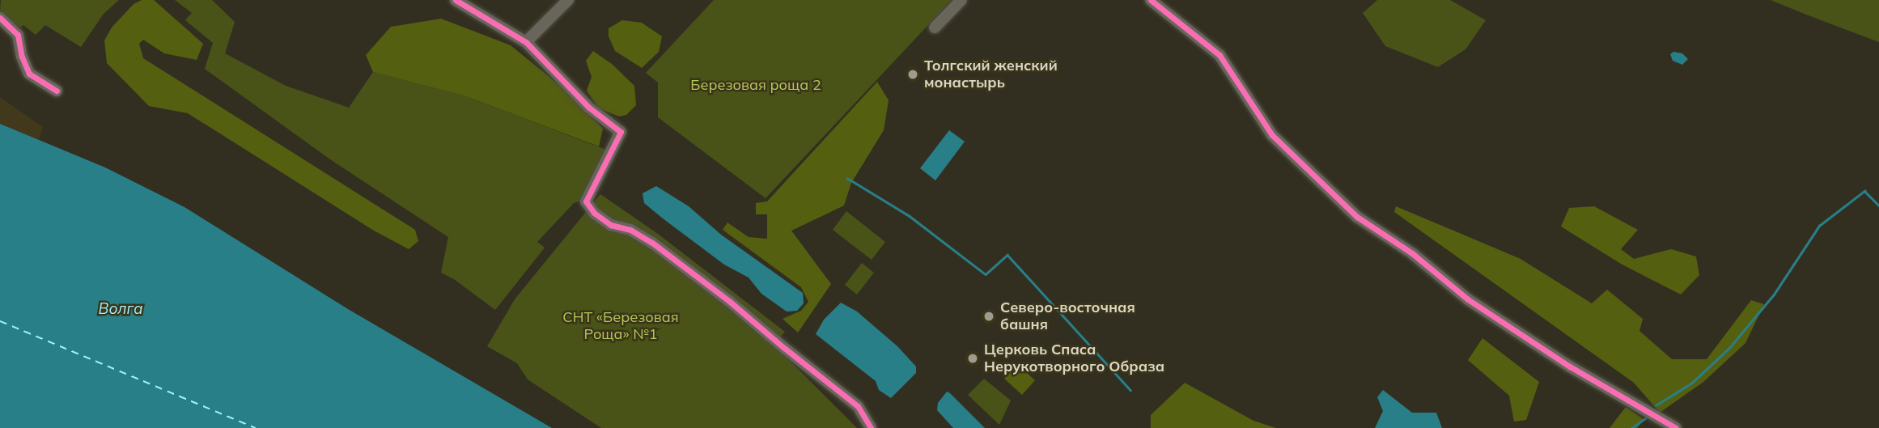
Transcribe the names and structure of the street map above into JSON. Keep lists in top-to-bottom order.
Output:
{
  "water": ["Волга"],
  "parks": ["Березовая роща 2", "СНТ «Березовая Роща» №1"],
  "places": ["Толгский женский монастырь", "Северо-восточная башня", "Церковь Спаса Нерукотворного Образа"]
}
